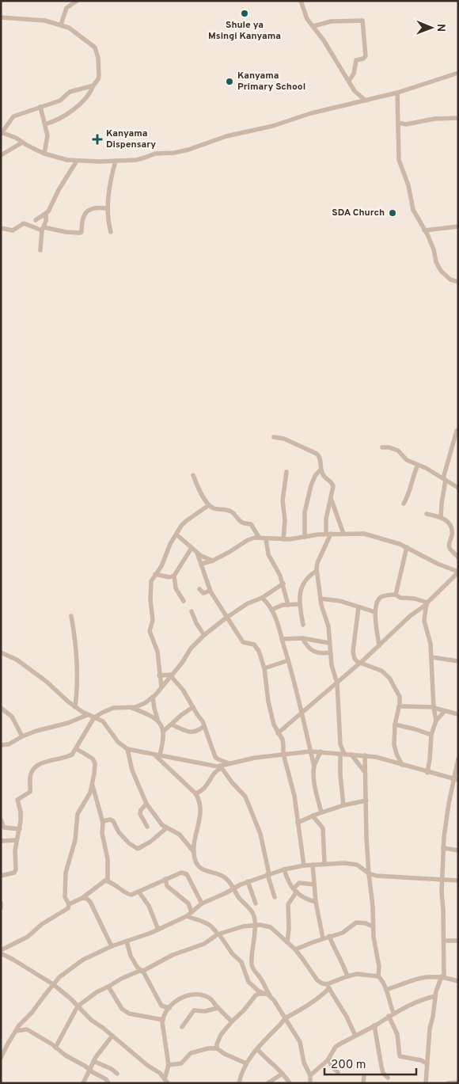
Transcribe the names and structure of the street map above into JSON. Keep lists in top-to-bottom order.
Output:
{
  "places": {
    "other": ["Shule ya Msingi Kanyama", "Kanyama Primary School", "SDA Church"],
    "health": ["Kanyama Dispensary"]
  },
  "scale_bar": "200 m",
  "north": "right"
}
